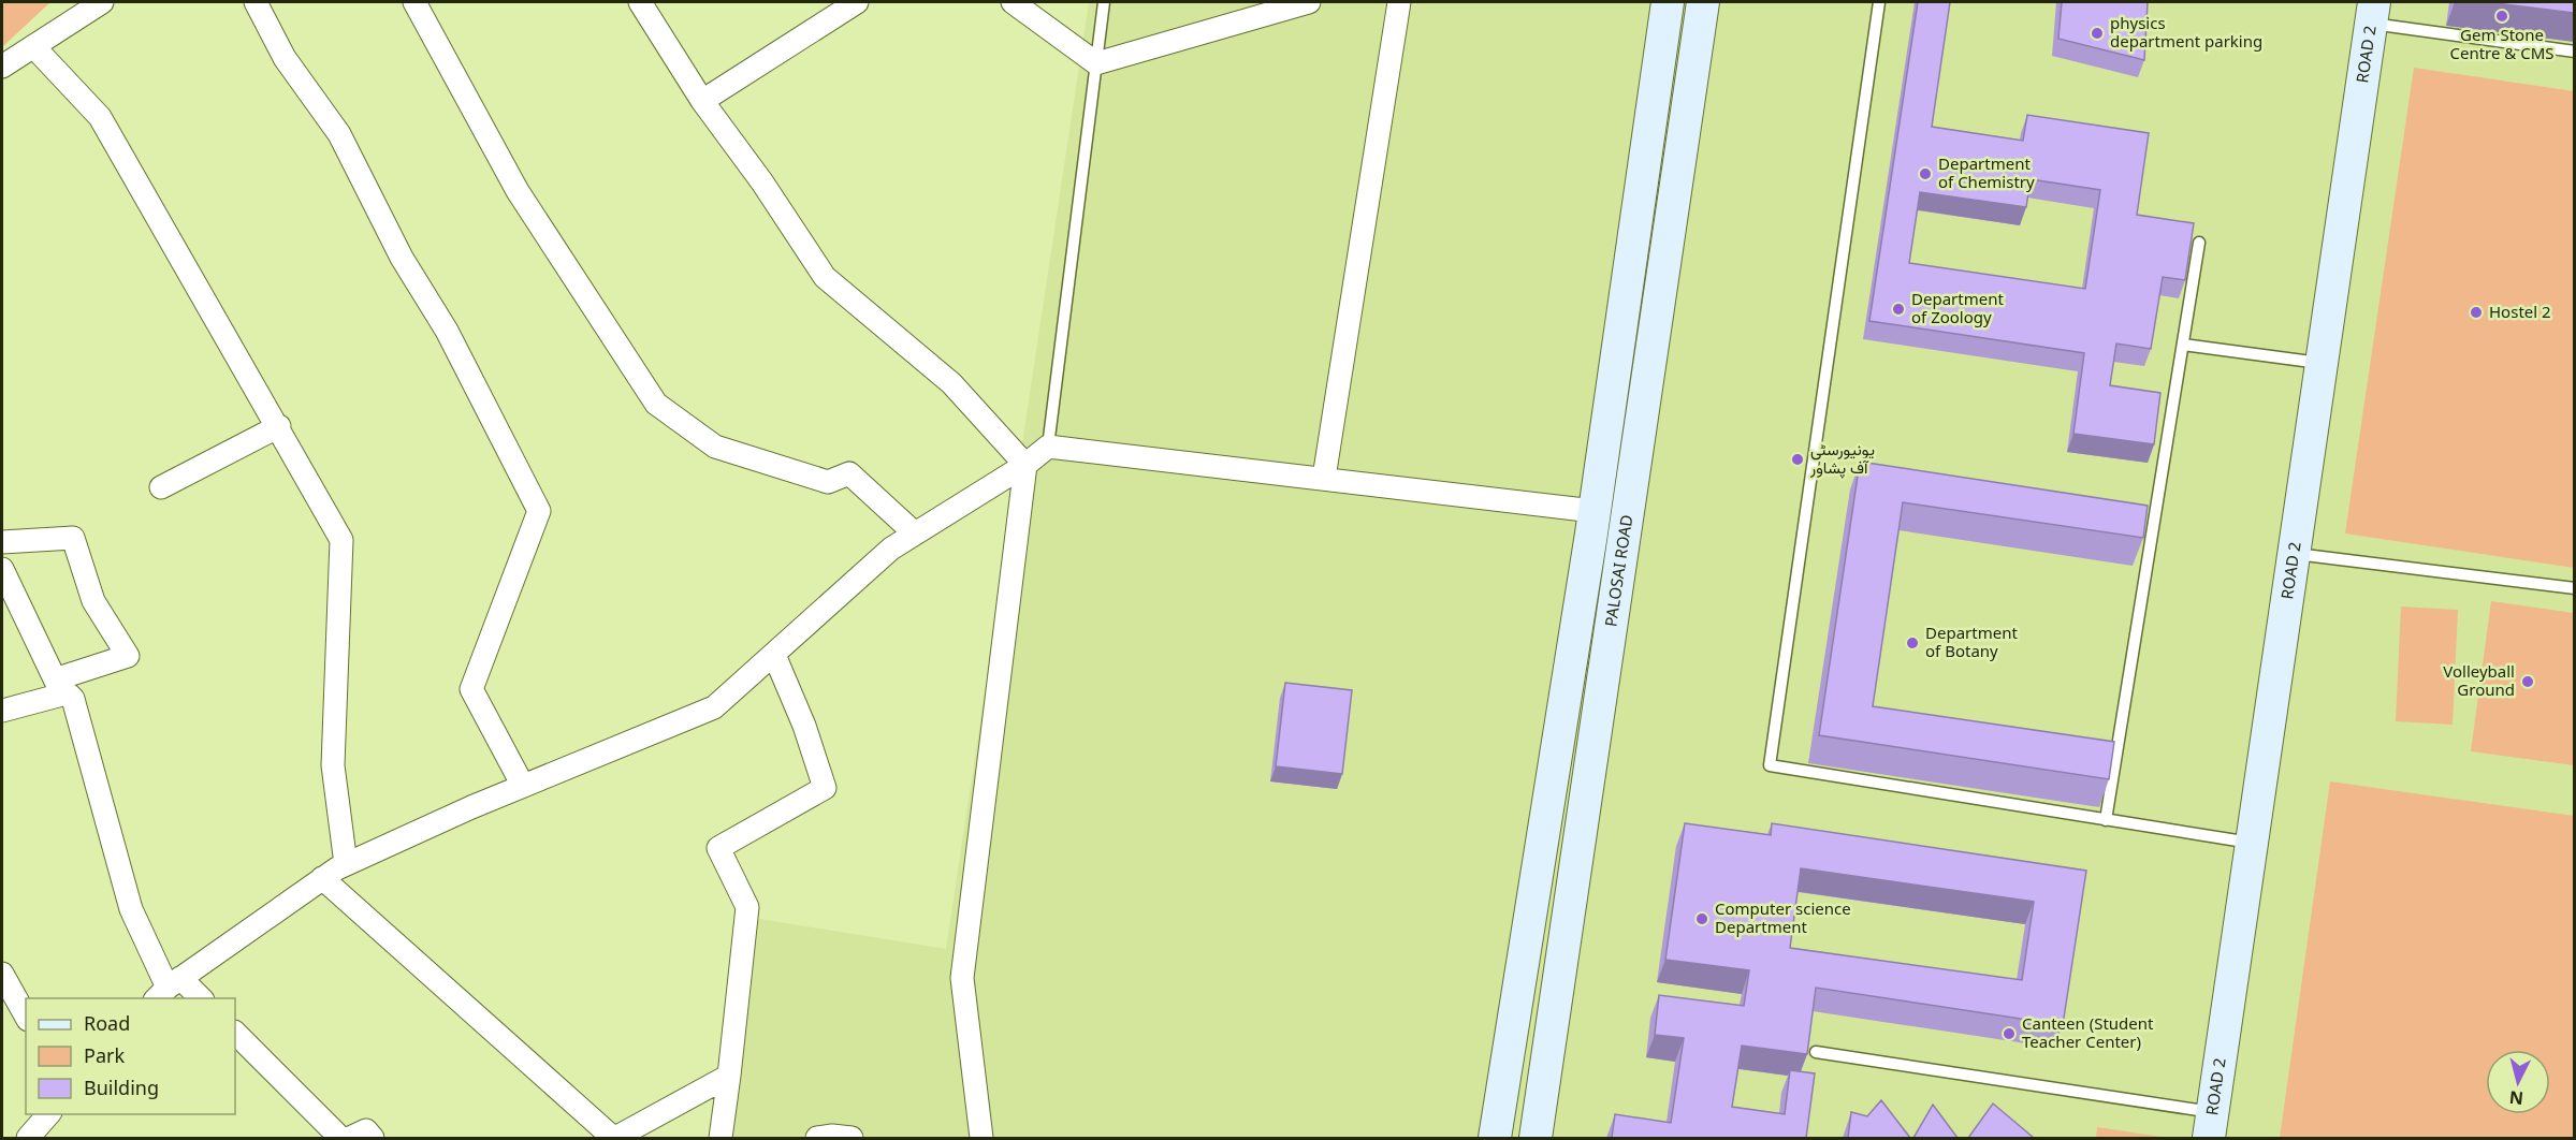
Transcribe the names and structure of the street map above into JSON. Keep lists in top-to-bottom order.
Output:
{
  "streets": {
    "street": ["ROAD 2", "PALOSAI ROAD"]
  },
  "places": [
    "Gem Stone Centre & CMS",
    "physics department parking",
    "Department of Chemistry",
    "Department of Zoology",
    "Hostel 2",
    "یونیورسٹی آف پشاور",
    "Department of Botany",
    "Volleyball Ground",
    "Computer science Department",
    "Canteen (Student Teacher Center)"
  ],
  "legend": ["Road", "Park", "Building"],
  "north": "bottom"
}
